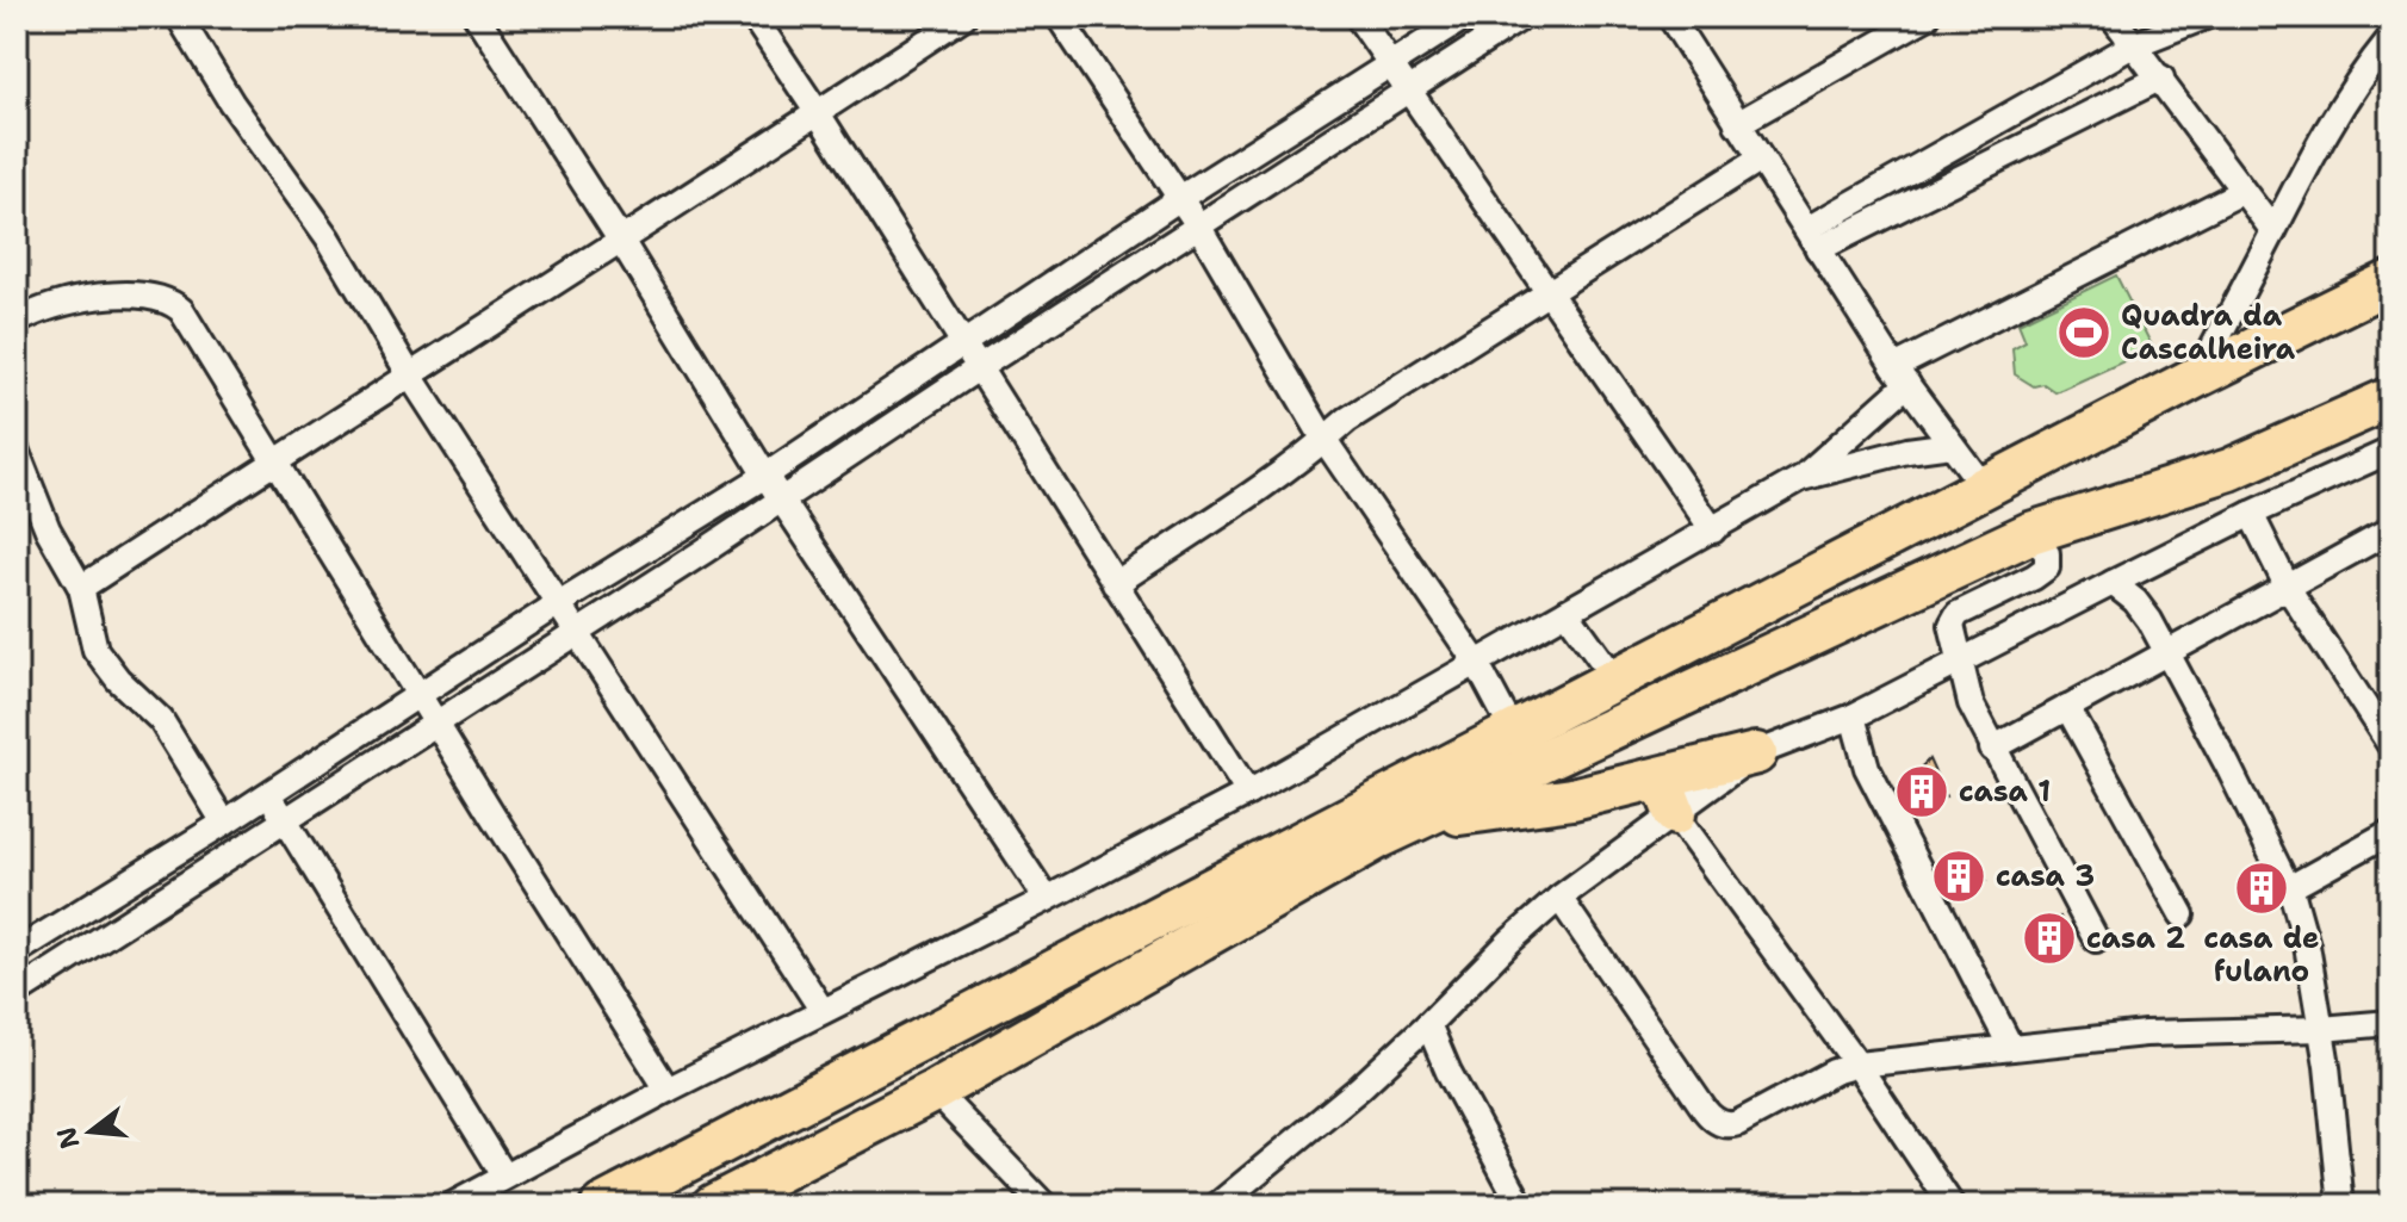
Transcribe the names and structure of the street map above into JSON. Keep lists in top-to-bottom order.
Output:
{
  "places": {
    "sports": ["Quadra da Cascalheira"],
    "building": [
      "casa 1",
      "casa 3",
      "casa de fulano",
      "casa 2"
    ]
  },
  "north": "left"
}
